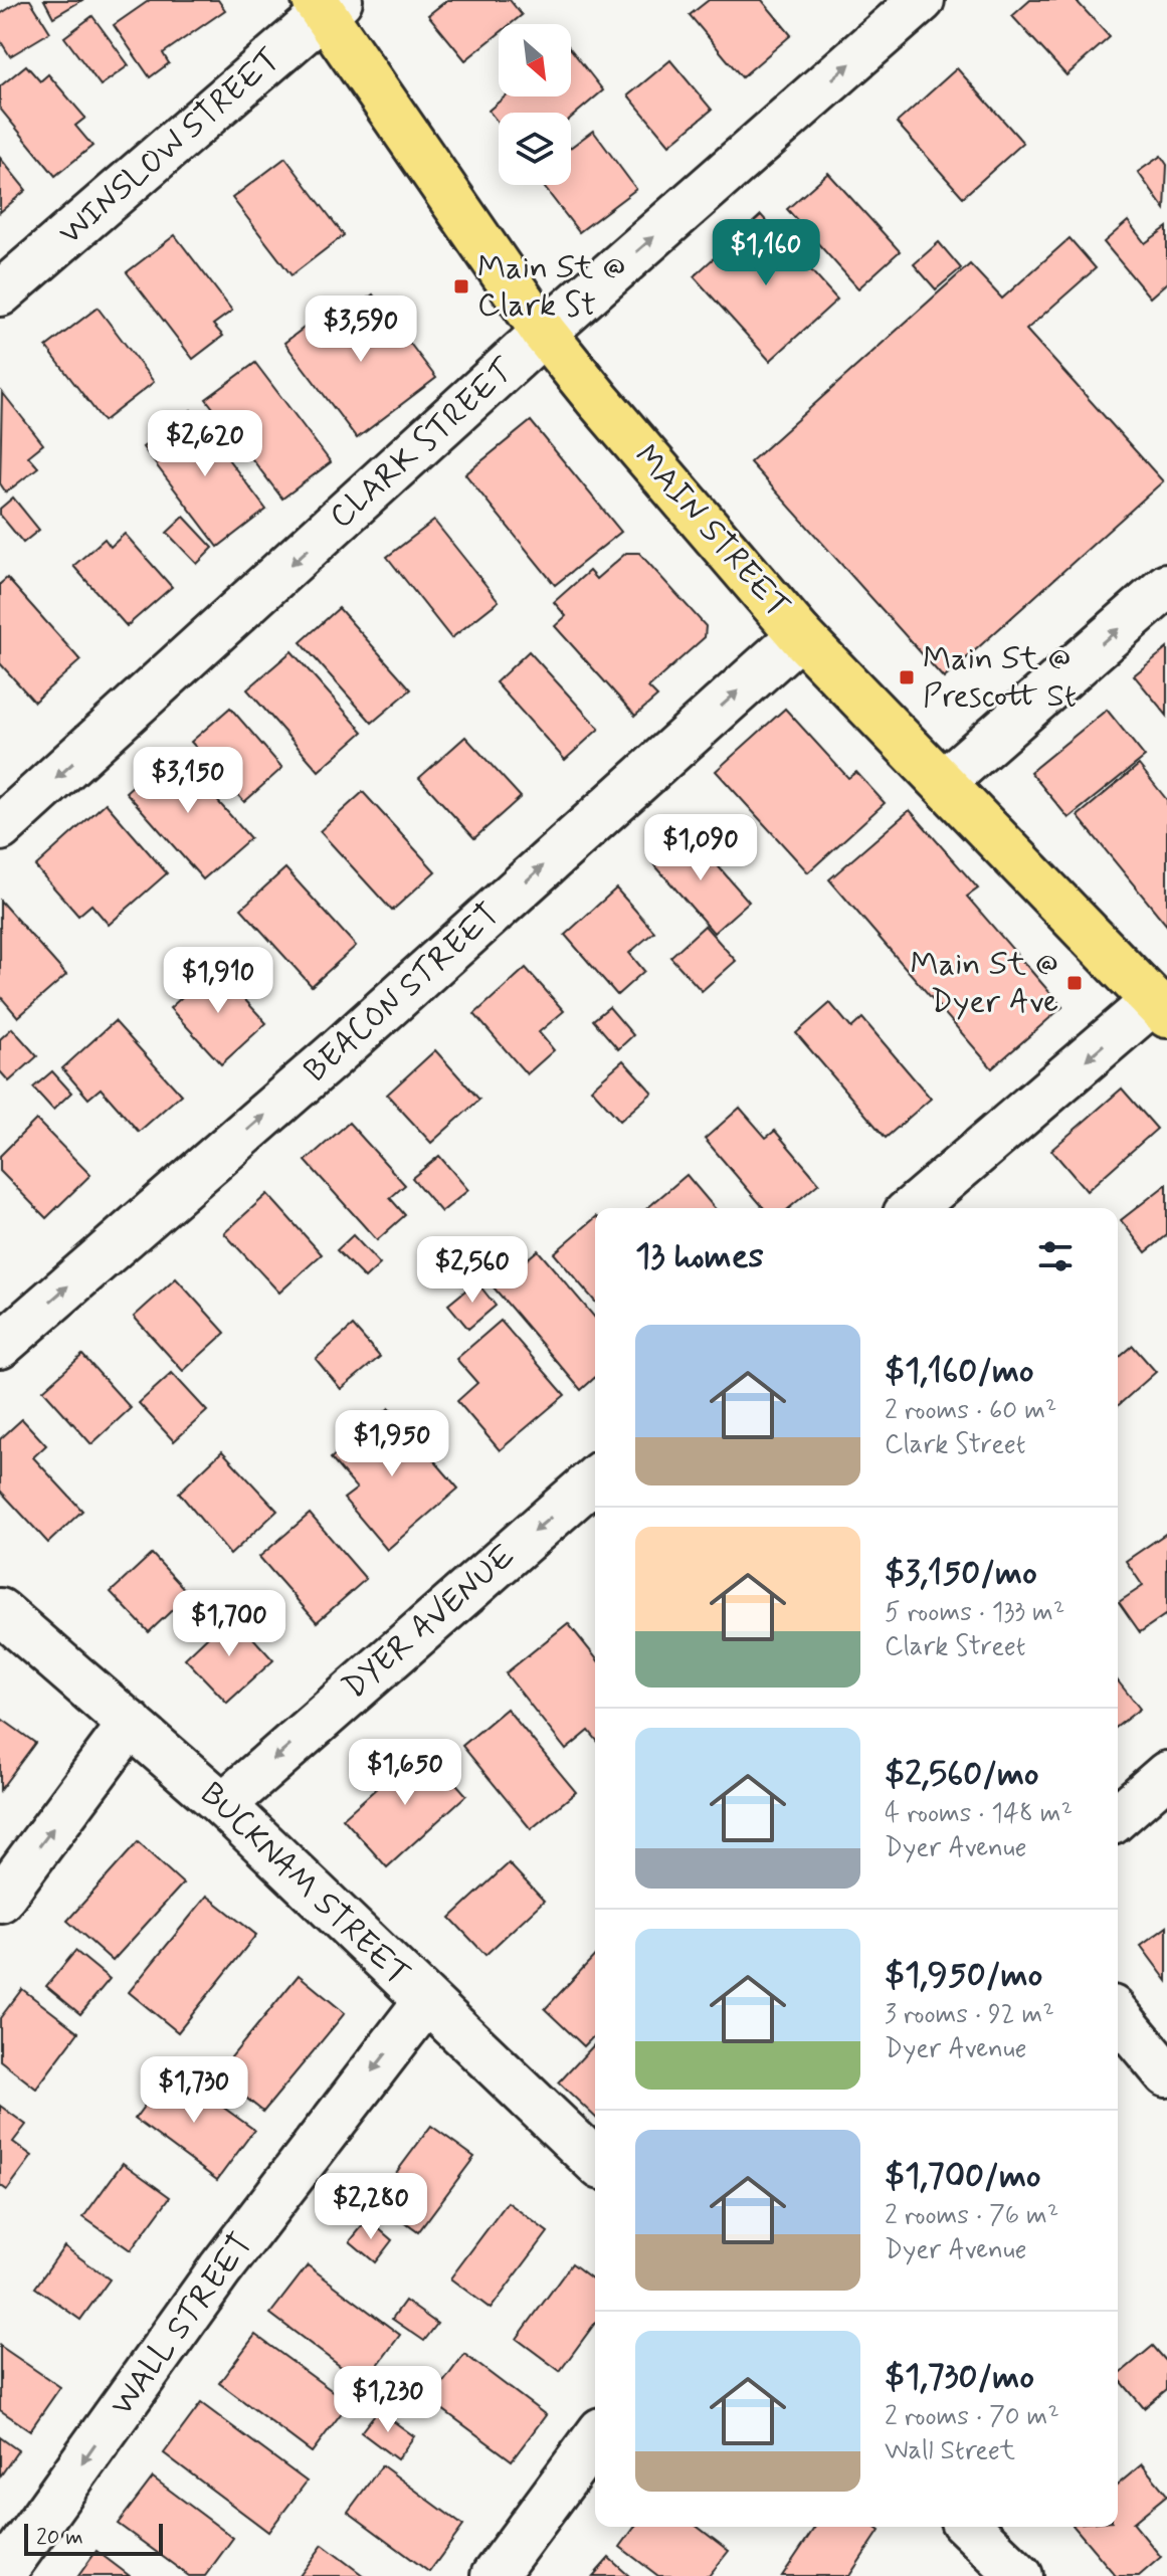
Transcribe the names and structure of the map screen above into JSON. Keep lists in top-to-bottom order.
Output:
{
  "streets": {
    "main road": ["MAIN STREET"],
    "street": [
      "WINSLOW STREET",
      "CLARK STREET",
      "BEACON STREET",
      "DYER AVENUE",
      "BUCKNAM STREET",
      "WALL STREET"
    ]
  },
  "crossings": [
    ["WINSLOW STREET", "MAIN STREET"],
    ["CLARK STREET", "MAIN STREET"],
    ["MAIN STREET", "BEACON STREET"],
    ["DYER AVENUE", "BUCKNAM STREET"],
    ["BUCKNAM STREET", "WALL STREET"]
  ],
  "one_way": ["BEACON STREET", "DYER AVENUE", "WALL STREET"],
  "places": {
    "transit": ["Main St @ Clark St", "Main St @ Prescott St", "Main St @ Dyer Ave"]
  },
  "scale_bar": "20 m",
  "north": "bottom right",
  "page": {
    "price": [
      "$1,160",
      "$3,590",
      "$2,620",
      "$3,150",
      "$1,090",
      "$1,910",
      "$2,560",
      "$1,950",
      "$1,700",
      "$1,650",
      "$1,730",
      "$2,280",
      "$1,230"
    ],
    "heading": "13 homes",
    "list": [
      {
        "name": "$1,160/mo",
        "note": "2 rooms · 60 m² · Clark Street"
      },
      {
        "name": "$3,150/mo",
        "note": "5 rooms · 133 m² · Clark Street"
      },
      {
        "name": "$2,560/mo",
        "note": "4 rooms · 148 m² · Dyer Avenue"
      },
      {
        "name": "$1,950/mo",
        "note": "3 rooms · 92 m² · Dyer Avenue"
      },
      {
        "name": "$1,700/mo",
        "note": "2 rooms · 76 m² · Dyer Avenue"
      },
      {
        "name": "$1,730/mo",
        "note": "2 rooms · 70 m² · Wall Street"
      }
    ],
    "scale": "20 m"
  }
}
